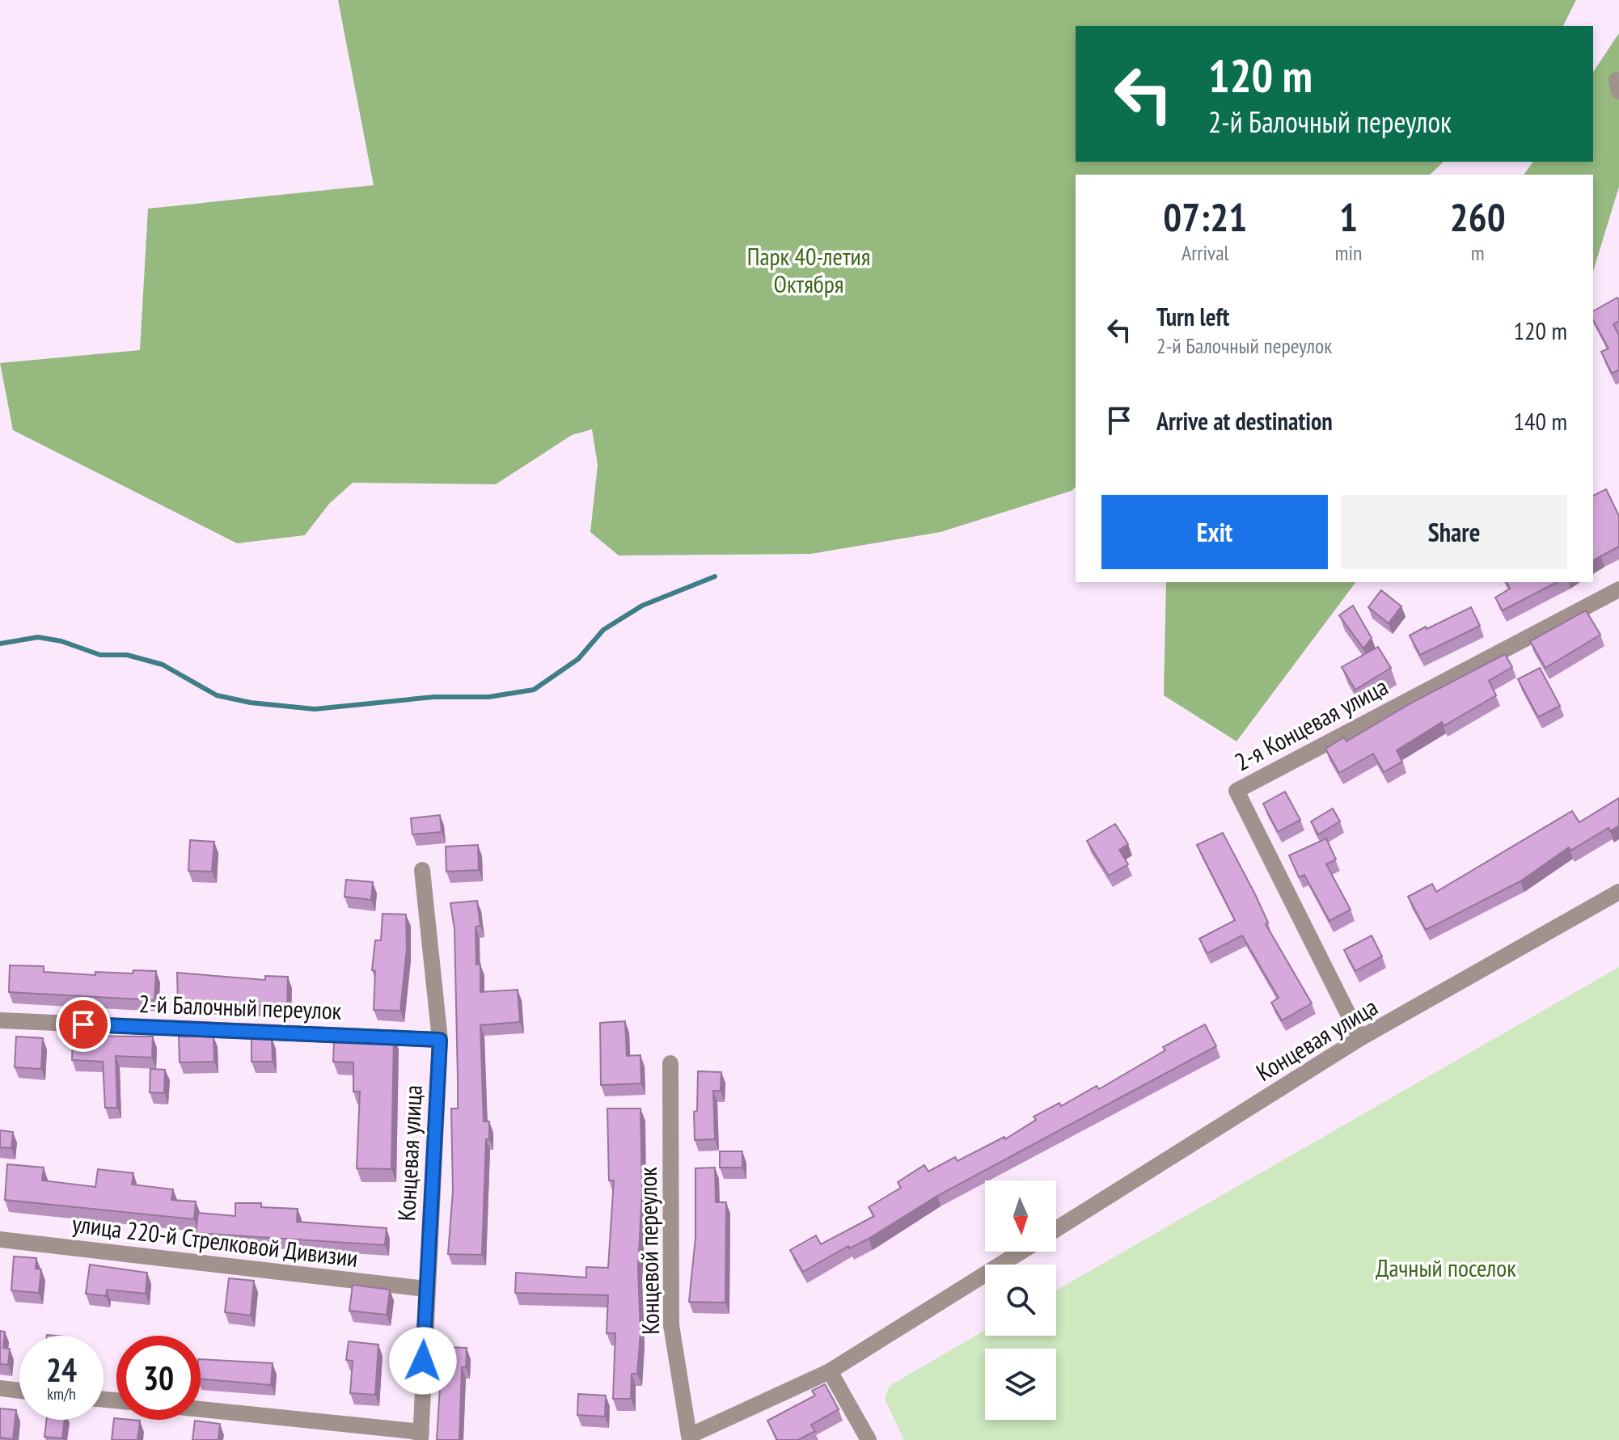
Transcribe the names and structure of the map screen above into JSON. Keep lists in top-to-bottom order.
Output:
{
  "streets": {
    "street": [
      "2-я Концевая улица",
      "2-й Балочный переулок",
      "Концевая улица",
      "улица 220-й Стрелковой Дивизии",
      "Концевой переулок"
    ]
  },
  "crossings": [
    ["2-я Концевая улица", "Концевая улица"],
    ["2-й Балочный переулок", "Концевая улица"],
    ["Концевая улица", "улица 220-й Стрелковой Дивизии"]
  ],
  "parks": ["Парк 40-летия Октября", "Дачный поселок"],
  "north": "bottom",
  "page": {
    "turn": ["120 m", "2-й Балочный переулок"],
    "eta": [
      "07:21",
      "Arrival",
      "1",
      "min",
      "260",
      "m"
    ],
    "list": [
      {
        "name": "Turn left",
        "note": "2-й Балочный переулок",
        "value": "120 m"
      },
      {
        "name": "Arrive at destination",
        "value": "140 m"
      }
    ],
    "buttons": ["Exit", "Share"],
    "speed": "24 km/h",
    "limit": "30"
  }
}
